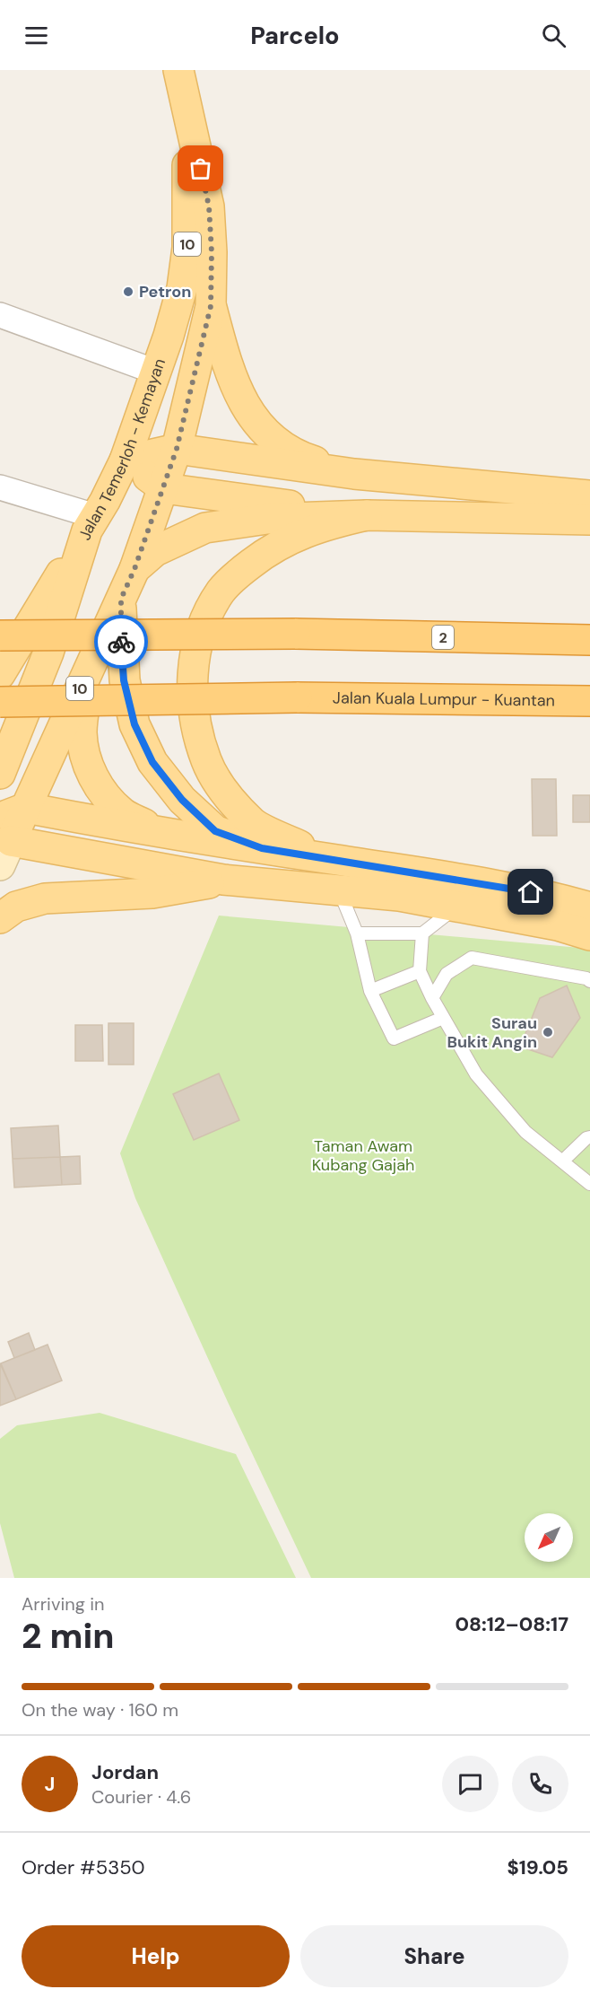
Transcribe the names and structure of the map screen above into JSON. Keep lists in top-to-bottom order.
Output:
{
  "streets": {
    "highway": ["2", "Jalan Kuala Lumpur - Kuantan"],
    "main road": ["10", "Jalan Temerloh - Kemayan"]
  },
  "parks": ["Taman Awam Kubang Gajah"],
  "places": ["Petron", "Surau Bukit Angin"],
  "north": "bottom left",
  "page": {
    "header": "Parcelo",
    "heading": ["2 min", "Arriving in", "08:12–08:17"],
    "panel": [
      "Jordan",
      "Courier · 4.6",
      "Order #5350",
      "$19.05"
    ],
    "bar": "On the way · 160 m",
    "round": "J",
    "buttons": ["Help", "Share"]
  }
}
